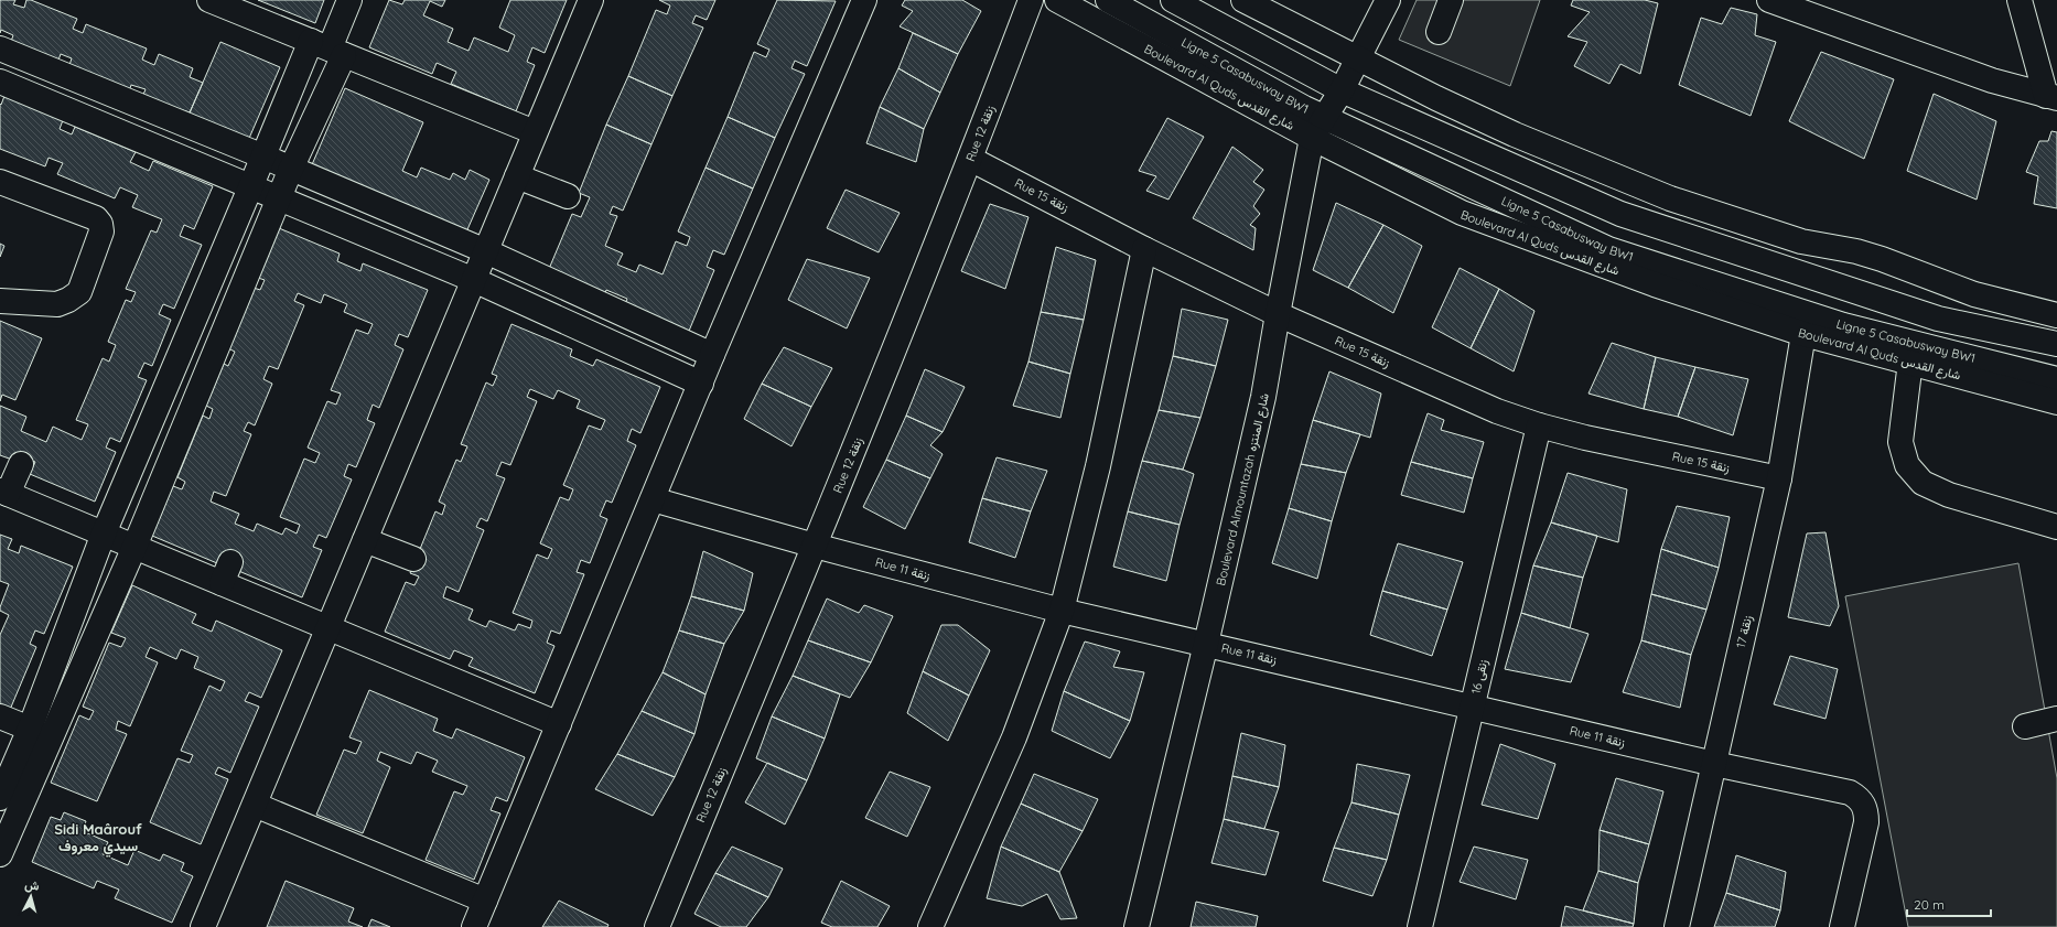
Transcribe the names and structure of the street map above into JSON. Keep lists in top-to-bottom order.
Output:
{
  "streets": {
    "street": [
      "Ligne 5 Casabusway BW1",
      "Boulevard Al Quds شارع القدس",
      "Rue 12 زنقة",
      "Rue 15 زنقة",
      "Boulevard Almountazah شارع المنتزه",
      "Rue 11 زنقة",
      "زنقة 17",
      "زنقى 16"
    ]
  },
  "crossings": [
    ["Ligne 5 Casabusway BW1", "Boulevard Almountazah شارع المنتزه"],
    ["Boulevard Al Quds شارع القدس", "Boulevard Almountazah شارع المنتزه"],
    ["Boulevard Al Quds شارع القدس", "زنقة 17"],
    ["Rue 12 زنقة", "Rue 15 زنقة"],
    ["Rue 12 زنقة", "Rue 11 زنقة"],
    ["Rue 15 زنقة", "Boulevard Almountazah شارع المنتزه"],
    ["Rue 15 زنقة", "زنقة 17"],
    ["Rue 15 زنقة", "زنقى 16"],
    ["Boulevard Almountazah شارع المنتزه", "Rue 11 زنقة"],
    ["Rue 11 زنقة", "زنقة 17"],
    ["Rue 11 زنقة", "زنقى 16"]
  ],
  "districts": ["Sidi Maârouf سيدي معروف"],
  "scale_bar": "20 m",
  "north": "top"
}
